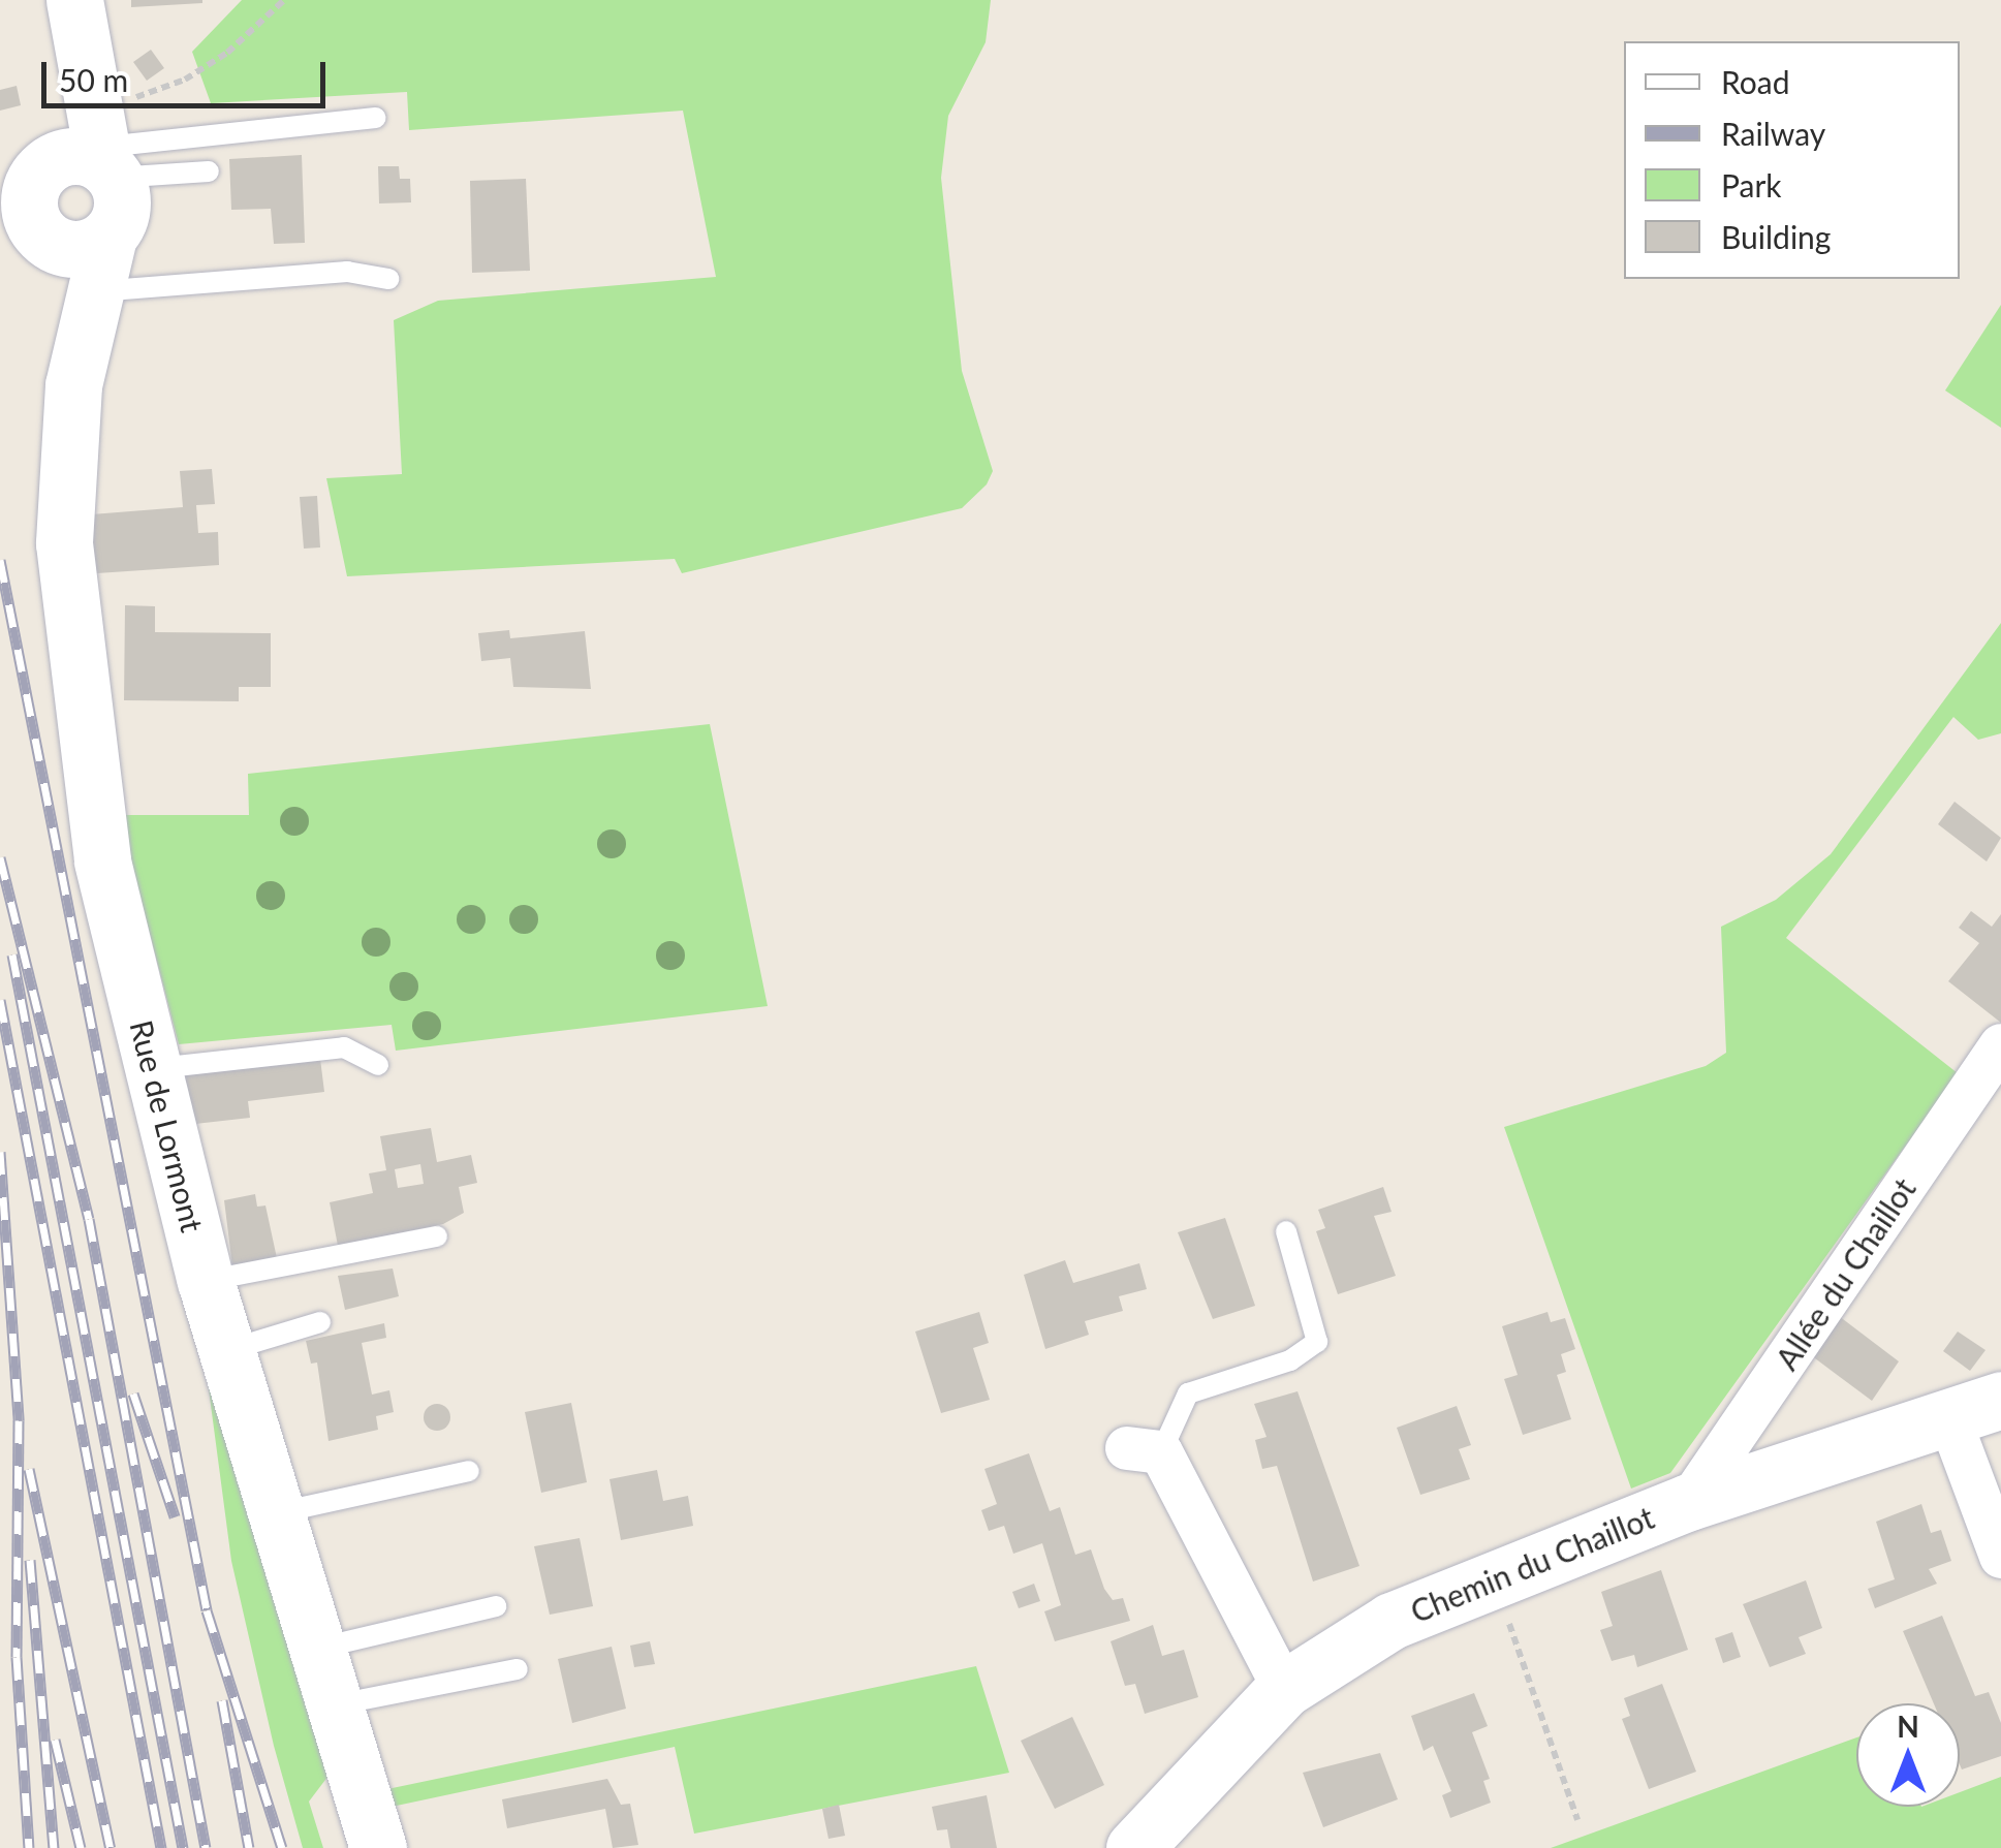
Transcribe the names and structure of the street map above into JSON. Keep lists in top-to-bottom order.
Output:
{
  "streets": {
    "main road": ["Rue de Lormont", "Chemin du Chaillot"],
    "street": ["Allée du Chaillot"]
  },
  "crossings": [
    ["Allée du Chaillot", "Chemin du Chaillot"]
  ],
  "legend": [
    "Road",
    "Railway",
    "Park",
    "Building"
  ],
  "scale_bar": "50 m",
  "north": "top"
}
